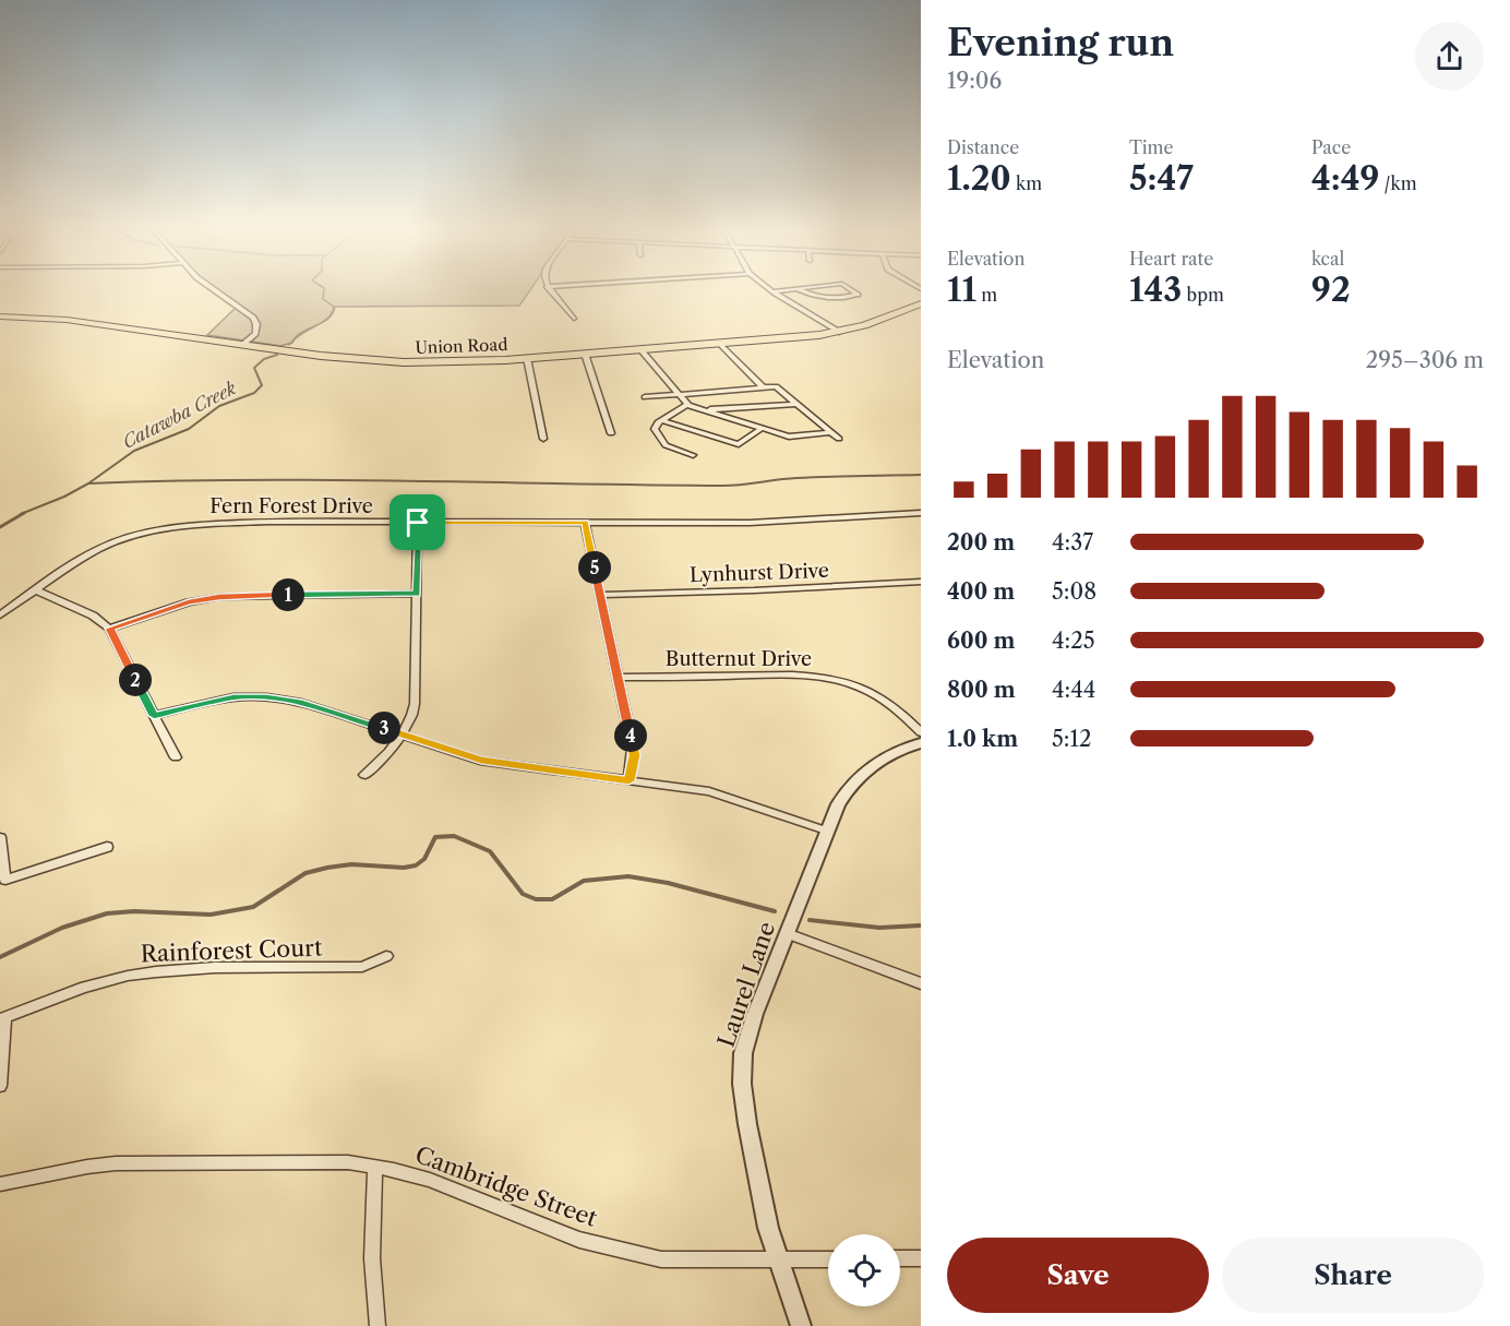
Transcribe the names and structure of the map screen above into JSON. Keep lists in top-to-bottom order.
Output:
{
  "streets": {
    "main road": ["Union Road"],
    "street": [
      "Fern Forest Drive",
      "Lynhurst Drive",
      "Butternut Drive",
      "Rainforest Court",
      "Laurel Lane",
      "Cambridge Street"
    ]
  },
  "crossings": [
    ["Laurel Lane", "Cambridge Street"]
  ],
  "water": ["Catawba Creek"],
  "page": {
    "heading": ["Evening run", "19:06"],
    "stats": [
      ["Distance", "1.20 km"],
      ["Time", "5:47"],
      ["Pace", "4:49 /km"],
      ["Elevation", "11 m"],
      ["Heart rate", "143 bpm"],
      ["kcal", "92"]
    ],
    "chart": ["Elevation", "295–306 m"],
    "list": [
      {
        "name": "200 m",
        "note": "4:37"
      },
      {
        "name": "400 m",
        "note": "5:08"
      },
      {
        "name": "600 m",
        "note": "4:25"
      },
      {
        "name": "800 m",
        "note": "4:44"
      },
      {
        "name": "1.0 km",
        "note": "5:12"
      }
    ],
    "pins": [
      "5",
      "1",
      "2",
      "3",
      "4"
    ],
    "buttons": ["Save", "Share"]
  }
}
